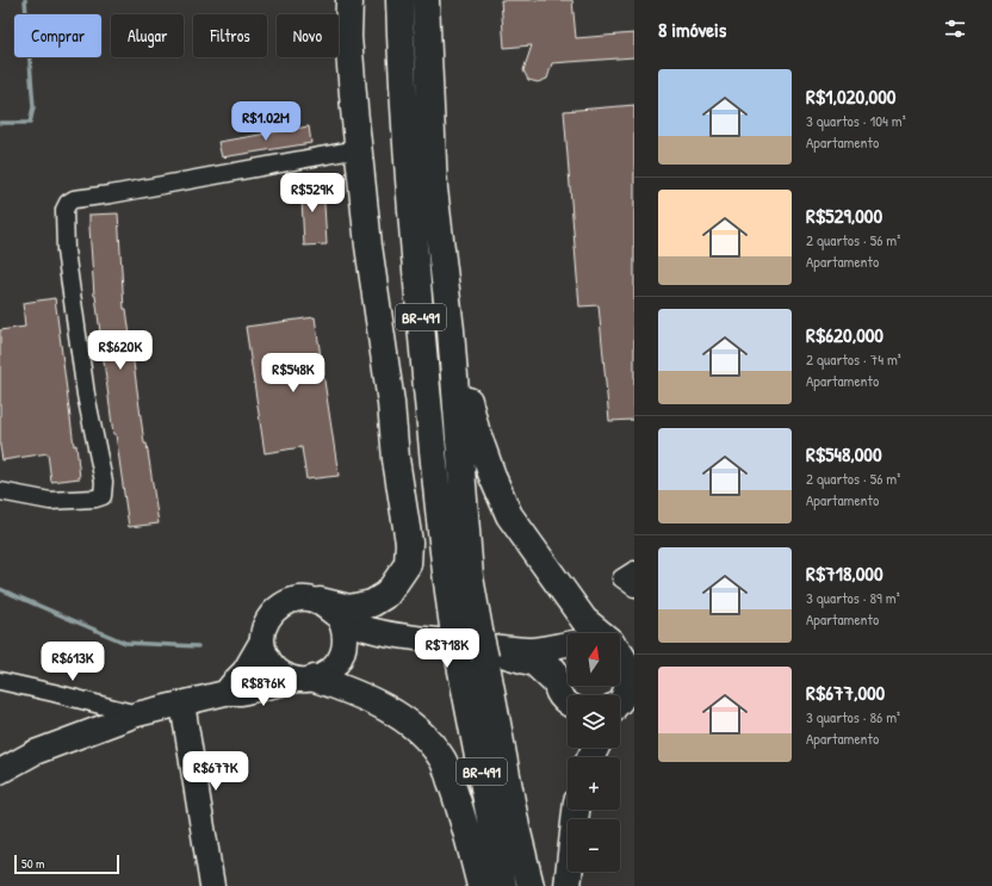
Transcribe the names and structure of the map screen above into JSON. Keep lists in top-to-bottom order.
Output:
{
  "streets": {
    "highway": ["BR-491"]
  },
  "scale_bar": "50 m",
  "north": "top",
  "page": {
    "heading": "8 imóveis",
    "chip": [
      "Comprar",
      "Alugar",
      "Filtros",
      "Novo"
    ],
    "list": [
      {
        "name": "R$1,020,000",
        "note": "3 quartos · 104 m² · Apartamento"
      },
      {
        "name": "R$529,000",
        "note": "2 quartos · 56 m² · Apartamento"
      },
      {
        "name": "R$620,000",
        "note": "2 quartos · 74 m² · Apartamento"
      },
      {
        "name": "R$548,000",
        "note": "2 quartos · 56 m² · Apartamento"
      },
      {
        "name": "R$718,000",
        "note": "3 quartos · 89 m² · Apartamento"
      },
      {
        "name": "R$677,000",
        "note": "3 quartos · 86 m² · Apartamento"
      }
    ],
    "price": [
      "R$1.02M",
      "R$529K",
      "R$620K",
      "R$548K",
      "R$718K",
      "R$613K",
      "R$876K",
      "R$677K"
    ],
    "map_buttons": ["+", "−"],
    "scale": "50 m"
  }
}
